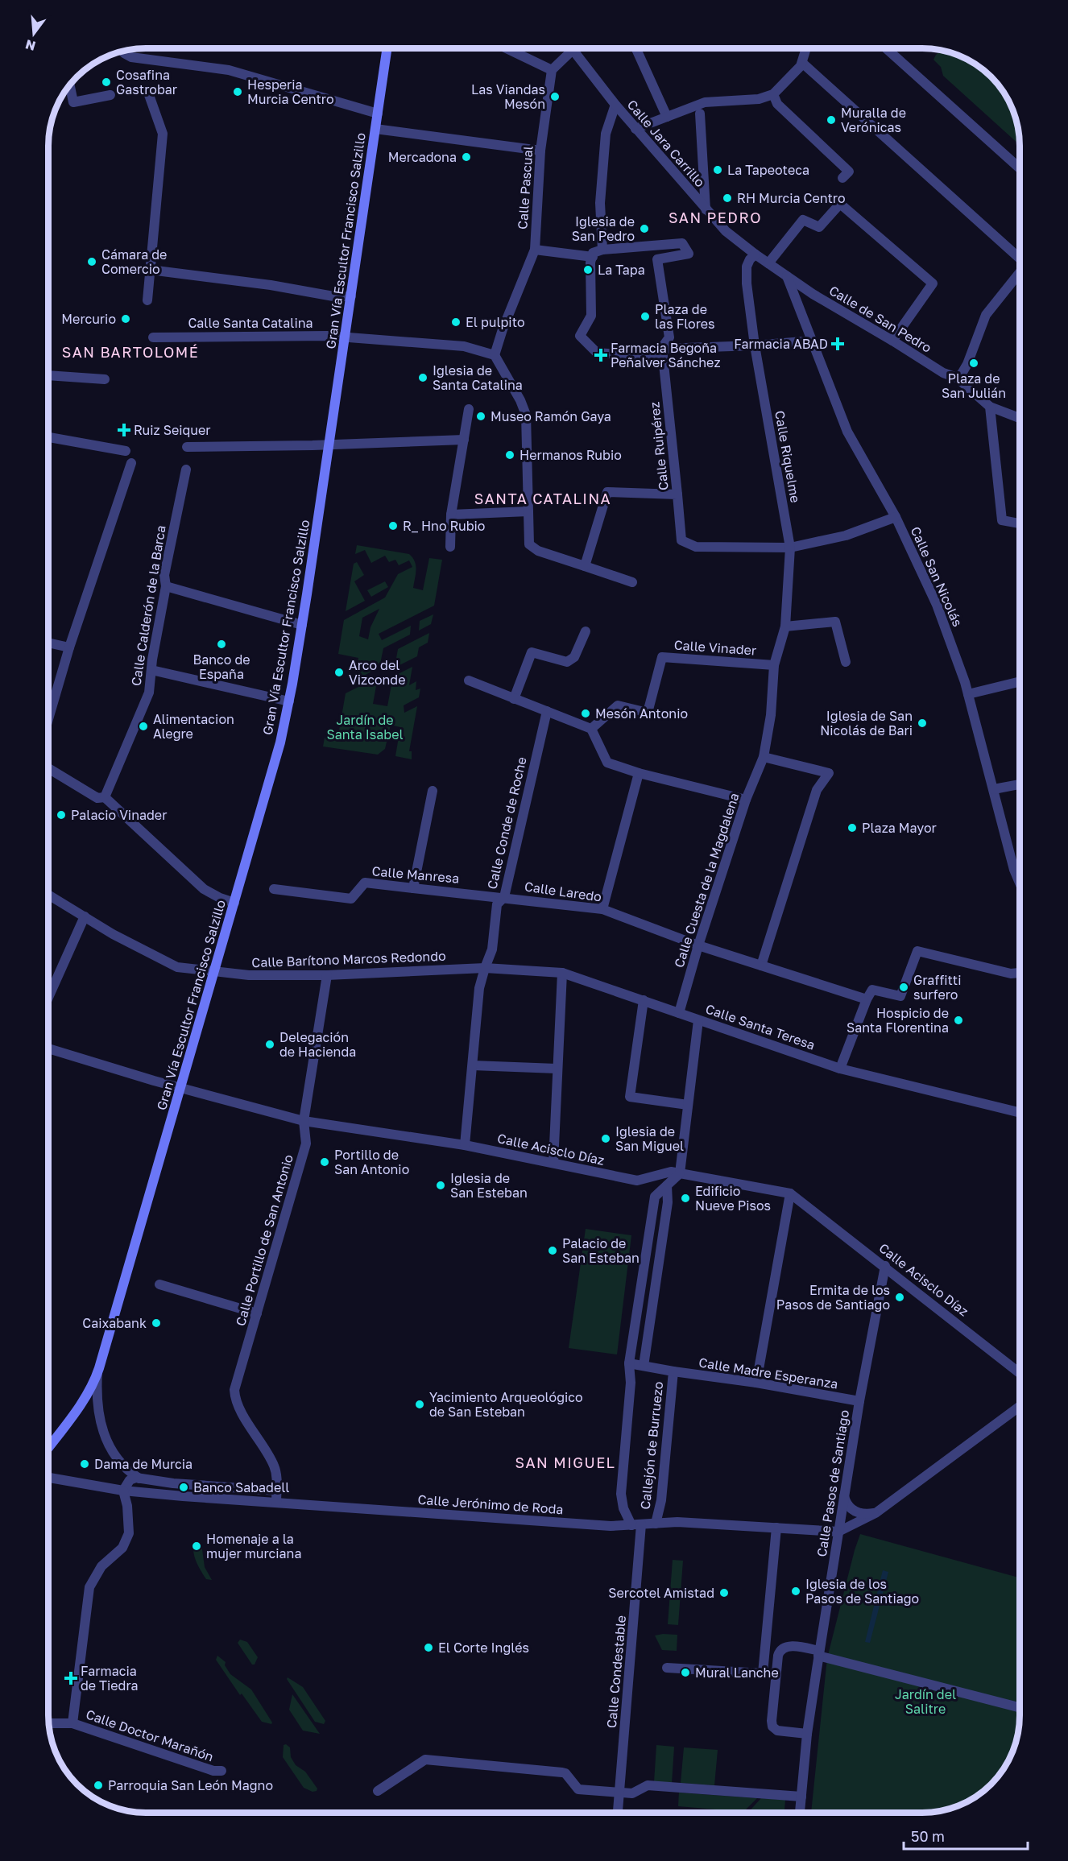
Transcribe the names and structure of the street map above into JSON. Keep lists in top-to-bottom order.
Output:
{
  "streets": {
    "main road": ["Gran Vía Escultor Francisco Salzillo"],
    "street": [
      "Calle Jara Carrillo",
      "Calle Pascual",
      "Calle de San Pedro",
      "Calle Santa Catalina",
      "Calle Ruipérez",
      "Calle Riquelme",
      "Calle San Nicolás",
      "Calle Calderón de la Barca",
      "Calle Vinader",
      "Calle Conde de Roche",
      "Calle Manresa",
      "Calle Cuesta de la Magdalena",
      "Calle Laredo",
      "Calle Barítono Marcos Redondo",
      "Calle Santa Teresa",
      "Calle Acisclo Díaz",
      "Calle Portillo de San Antonio",
      "Calle Madre Esperanza",
      "Callejón de Burruezo",
      "Calle Pasos de Santiago",
      "Calle Jerónimo de Roda",
      "Calle Condestable",
      "Calle Doctor Marañón"
    ]
  },
  "crossings": [
    ["Calle Jara Carrillo", "Calle de San Pedro"],
    ["Calle Jara Carrillo", "Calle Riquelme"],
    ["Calle Pascual", "Calle Santa Catalina"],
    ["Gran Vía Escultor Francisco Salzillo", "Calle Santa Catalina"],
    ["Gran Vía Escultor Francisco Salzillo", "Calle Barítono Marcos Redondo"],
    ["Gran Vía Escultor Francisco Salzillo", "Calle Acisclo Díaz"],
    ["Calle de San Pedro", "Calle Riquelme"],
    ["Calle de San Pedro", "Calle San Nicolás"],
    ["Calle Ruipérez", "Calle Riquelme"],
    ["Calle Riquelme", "Calle Vinader"],
    ["Calle Riquelme", "Calle Cuesta de la Magdalena"],
    ["Calle Vinader", "Calle Cuesta de la Magdalena"],
    ["Calle Conde de Roche", "Calle Manresa"],
    ["Calle Conde de Roche", "Calle Laredo"],
    ["Calle Conde de Roche", "Calle Barítono Marcos Redondo"],
    ["Calle Conde de Roche", "Calle Santa Teresa"],
    ["Calle Conde de Roche", "Calle Acisclo Díaz"],
    ["Calle Manresa", "Calle Laredo"],
    ["Calle Cuesta de la Magdalena", "Calle Laredo"],
    ["Calle Cuesta de la Magdalena", "Calle Santa Teresa"],
    ["Calle Barítono Marcos Redondo", "Calle Santa Teresa"],
    ["Calle Barítono Marcos Redondo", "Calle Portillo de San Antonio"],
    ["Calle Acisclo Díaz", "Calle Portillo de San Antonio"],
    ["Calle Acisclo Díaz", "Callejón de Burruezo"],
    ["Calle Acisclo Díaz", "Calle Pasos de Santiago"],
    ["Calle Portillo de San Antonio", "Calle Jerónimo de Roda"],
    ["Calle Madre Esperanza", "Callejón de Burruezo"],
    ["Calle Madre Esperanza", "Calle Pasos de Santiago"],
    ["Callejón de Burruezo", "Calle Jerónimo de Roda"],
    ["Callejón de Burruezo", "Calle Condestable"],
    ["Calle Pasos de Santiago", "Calle Jerónimo de Roda"],
    ["Calle Jerónimo de Roda", "Calle Condestable"]
  ],
  "districts": [
    "SAN PEDRO",
    "SAN BARTOLOMÉ",
    "SANTA CATALINA",
    "SAN MIGUEL"
  ],
  "parks": ["Jardín de Santa Isabel", "Jardín del Salitre"],
  "places": {
    "other": [
      "Cosafina Gastrobar",
      "Hesperia Murcia Centro",
      "Las Viandas Mesón",
      "Muralla de Verónicas",
      "Mercadona",
      "La Tapeoteca",
      "RH Murcia Centro",
      "Iglesia de San Pedro",
      "Cámara de Comercio",
      "La Tapa",
      "Plaza de las Flores",
      "Mercurio",
      "El pulpito",
      "Plaza de San Julián",
      "Iglesia de Santa Catalina",
      "Museo Ramón Gaya",
      "Hermanos Rubio",
      "R_ Hno Rubio",
      "Banco de España",
      "Arco del Vizconde",
      "Mesón Antonio",
      "Iglesia de San Nicolás de Bari",
      "Alimentacion Alegre",
      "Palacio Vinader",
      "Plaza Mayor",
      "Graffitti surfero",
      "Hospicio de Santa Florentina",
      "Delegación de Hacienda",
      "Iglesia de San Miguel",
      "Portillo de San Antonio",
      "Iglesia de San Esteban",
      "Edificio Nueve Pisos",
      "Palacio de San Esteban",
      "Ermita de los Pasos de Santiago",
      "Caixabank",
      "Yacimiento Arqueológico de San Esteban",
      "Dama de Murcia",
      "Banco Sabadell",
      "Homenaje a la mujer murciana",
      "Iglesia de los Pasos de Santiago",
      "Sercotel Amistad",
      "El Corte Inglés",
      "Mural Lanche",
      "Parroquia San León Magno"
    ],
    "health": [
      "Farmacia ABAD",
      "Farmacia Begoña Peñalver Sánchez",
      "Ruiz Seiquer",
      "Farmacia de Tiedra"
    ]
  },
  "scale_bar": "50 m",
  "north": "bottom"
}
